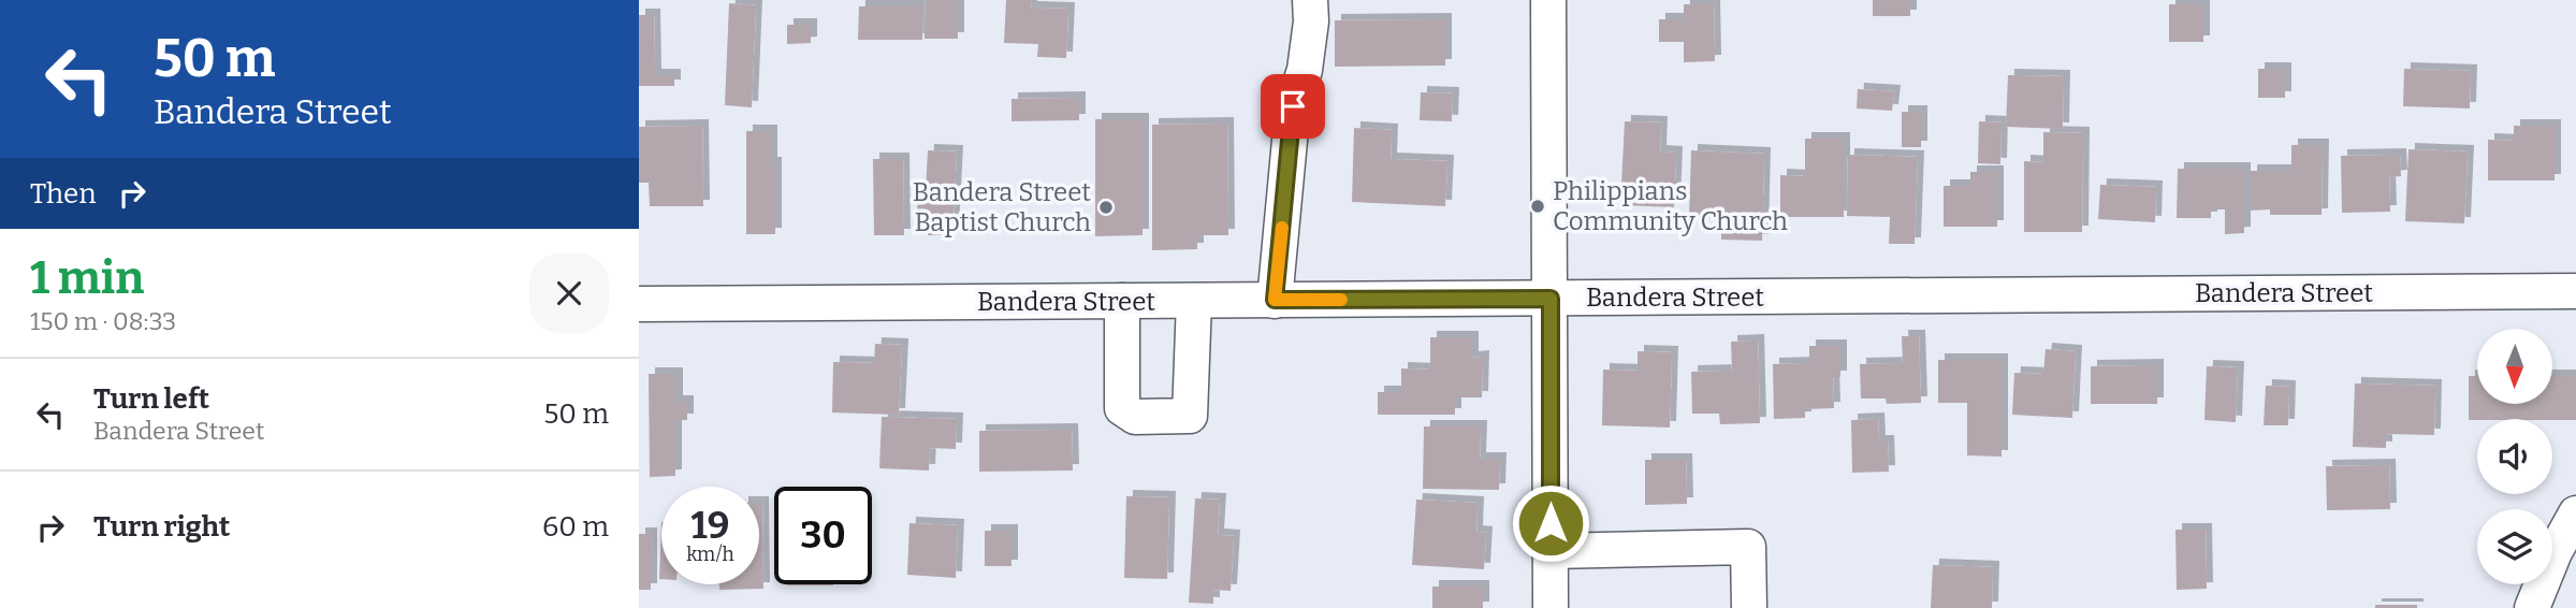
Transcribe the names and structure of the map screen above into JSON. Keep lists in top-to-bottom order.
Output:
{
  "streets": {
    "street": ["Bandera Street"]
  },
  "places": ["Philippians Community Church", "Bandera Street Baptist Church"],
  "north": "bottom",
  "page": {
    "turn": ["50 m", "Bandera Street"],
    "then": "Then",
    "heading": ["1 min", "150 m · 08:33"],
    "list": [
      {
        "name": "Turn left",
        "note": "Bandera Street",
        "value": "50 m"
      },
      {
        "name": "Turn right",
        "value": "60 m"
      }
    ],
    "speed": "19 km/h",
    "limit": "30"
  }
}
